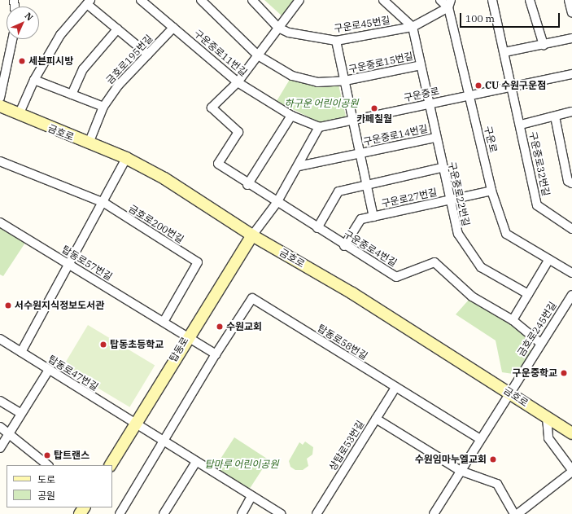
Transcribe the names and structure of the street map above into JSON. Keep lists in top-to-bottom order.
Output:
{
  "streets": {
    "street": [
      "구운로45번길",
      "구운중로11번길",
      "금호로195번길",
      "구운중로15번길",
      "구운중로",
      "금호로",
      "구운중로14번길",
      "구운로",
      "구운중로32번길",
      "구운중로22번길",
      "구운로27번길",
      "금호로200번길",
      "구운중로4번길",
      "탑동로57번길",
      "금호로245번길",
      "탑동로58번길",
      "탑동로",
      "탑동로47번길",
      "상탑로53번길"
    ]
  },
  "crossings": [
    ["구운로45번길", "구운중로15번길"],
    ["구운로45번길", "구운로"],
    ["구운로45번길", "구운중로22번길"],
    ["구운중로11번길", "금호로195번길"],
    ["구운중로11번길", "구운중로"],
    ["구운중로11번길", "구운중로4번길"],
    ["금호로195번길", "금호로"],
    ["구운중로15번길", "구운중로"],
    ["구운중로15번길", "구운중로14번길"],
    ["구운중로15번길", "구운중로22번길"],
    ["구운중로", "구운중로14번길"],
    ["구운중로", "구운로"],
    ["구운중로", "구운중로32번길"],
    ["구운중로", "구운중로22번길"],
    ["금호로", "금호로245번길"],
    ["금호로", "탑동로"],
    ["구운중로14번길", "구운중로22번길"],
    ["구운중로14번길", "구운로27번길"],
    ["구운로", "구운로27번길"],
    ["구운중로22번길", "구운로27번길"],
    ["구운로27번길", "구운중로4번길"],
    ["금호로200번길", "탑동로57번길"],
    ["구운중로4번길", "금호로245번길"],
    ["탑동로57번길", "탑동로"],
    ["금호로245번길", "탑동로58번길"],
    ["탑동로58번길", "탑동로47번길"],
    ["탑동로58번길", "상탑로53번길"],
    ["탑동로", "탑동로47번길"]
  ],
  "parks": ["하구운 어린이공원", "탑마루 어린이공원"],
  "places": [
    "세븐피시방",
    "CU 수원구운점",
    "카페칠월",
    "서수원지식정보도서관",
    "수원교회",
    "탑동초등학교",
    "구운중학교",
    "탑트랜스",
    "수원임마누엘교회"
  ],
  "legend": ["도로", "공원"],
  "scale_bar": "100 m",
  "north": "top right"
}
